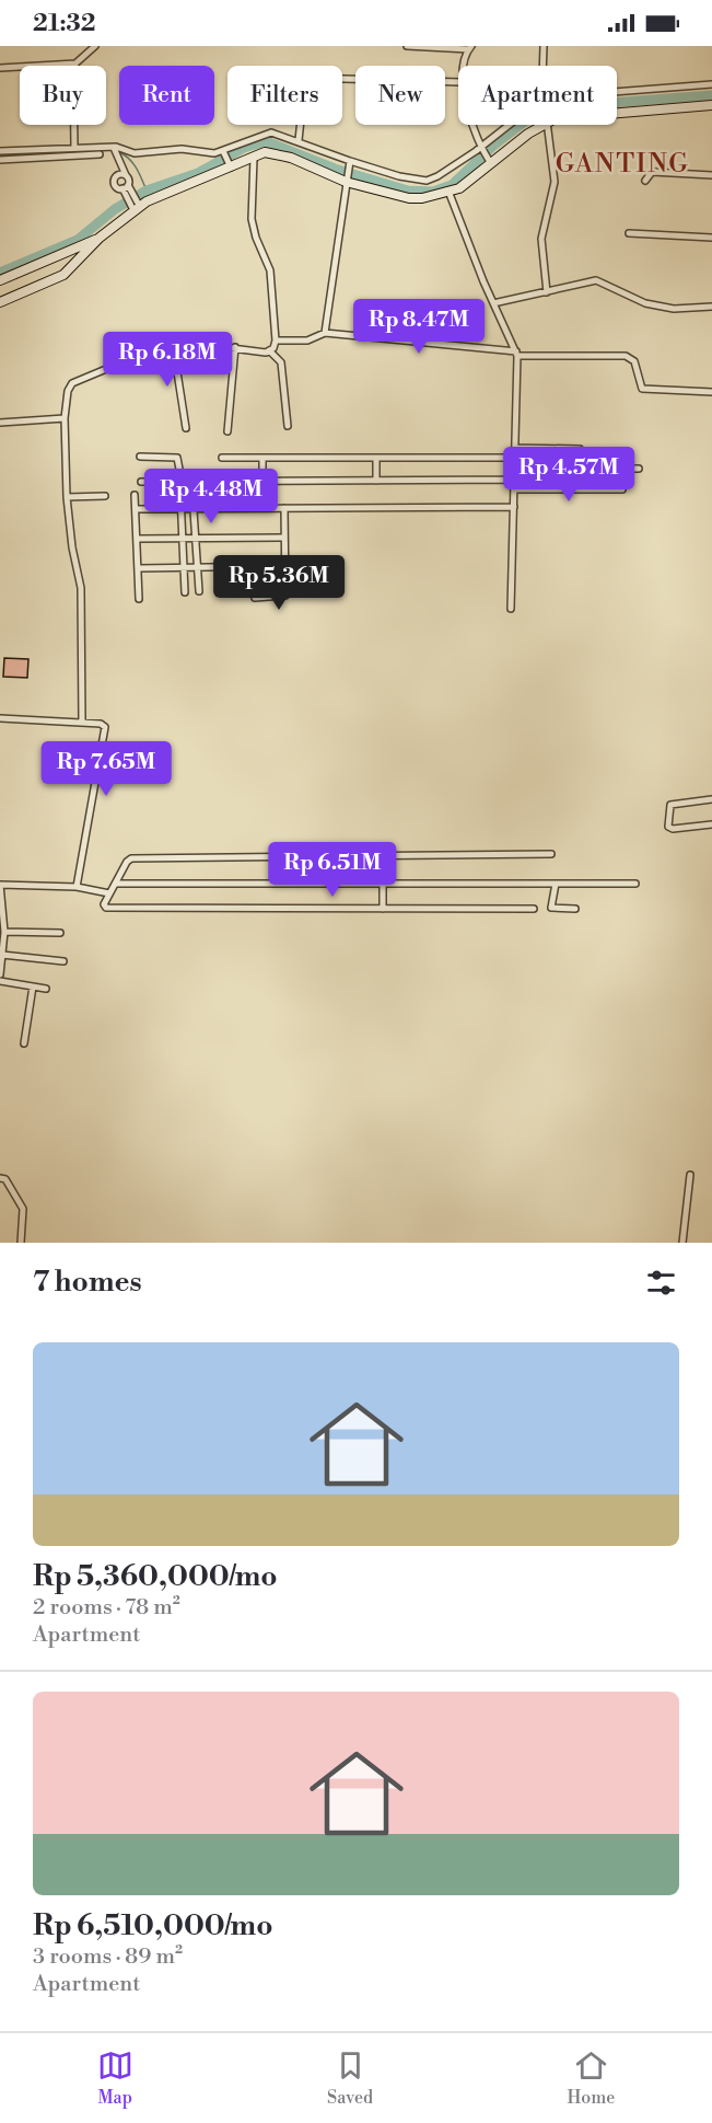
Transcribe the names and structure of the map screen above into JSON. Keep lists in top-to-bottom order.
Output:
{
  "districts": ["GANTING"],
  "page": {
    "status": "21:32",
    "chip": [
      "Buy",
      "Rent",
      "Filters",
      "New",
      "Apartment"
    ],
    "price": [
      "Rp 8.47M",
      "Rp 6.18M",
      "Rp 4.57M",
      "Rp 4.48M",
      "Rp 5.36M",
      "Rp 7.65M",
      "Rp 6.51M"
    ],
    "heading": "7 homes",
    "list": [
      {
        "name": "Rp 5,360,000/mo",
        "note": "2 rooms · 78 m² · Apartment"
      },
      {
        "name": "Rp 6,510,000/mo",
        "note": "3 rooms · 89 m² · Apartment"
      }
    ],
    "tabs": ["Map", "Saved", "Home"]
  }
}
